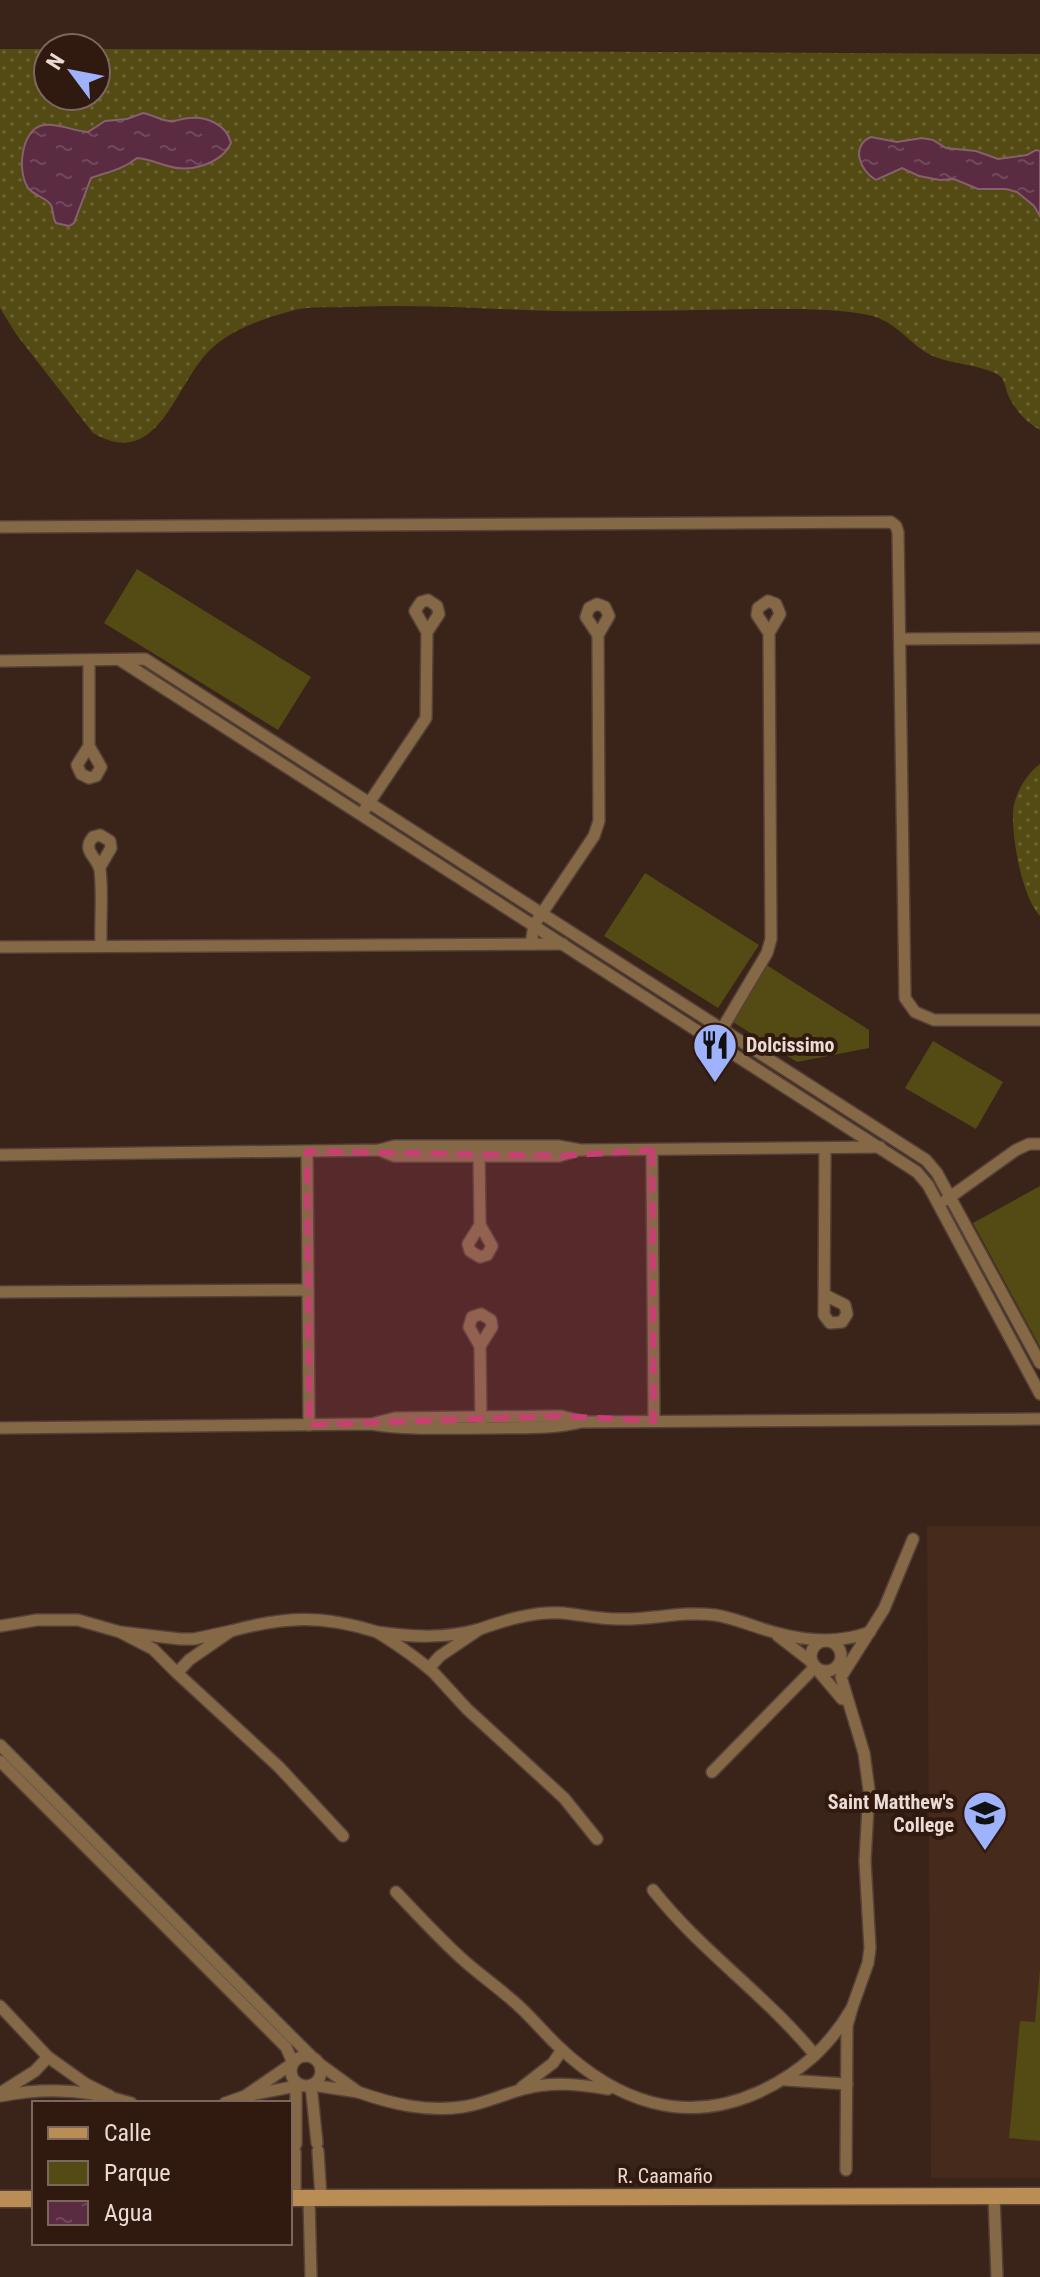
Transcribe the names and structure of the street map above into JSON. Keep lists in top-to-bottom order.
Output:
{
  "streets": {
    "street": ["R. Caamaño"]
  },
  "places": {
    "restaurant": ["Dolcissimo"],
    "school or university": ["Saint Matthew's College"]
  },
  "legend": ["Calle", "Parque", "Agua"],
  "north": "top left"
}
